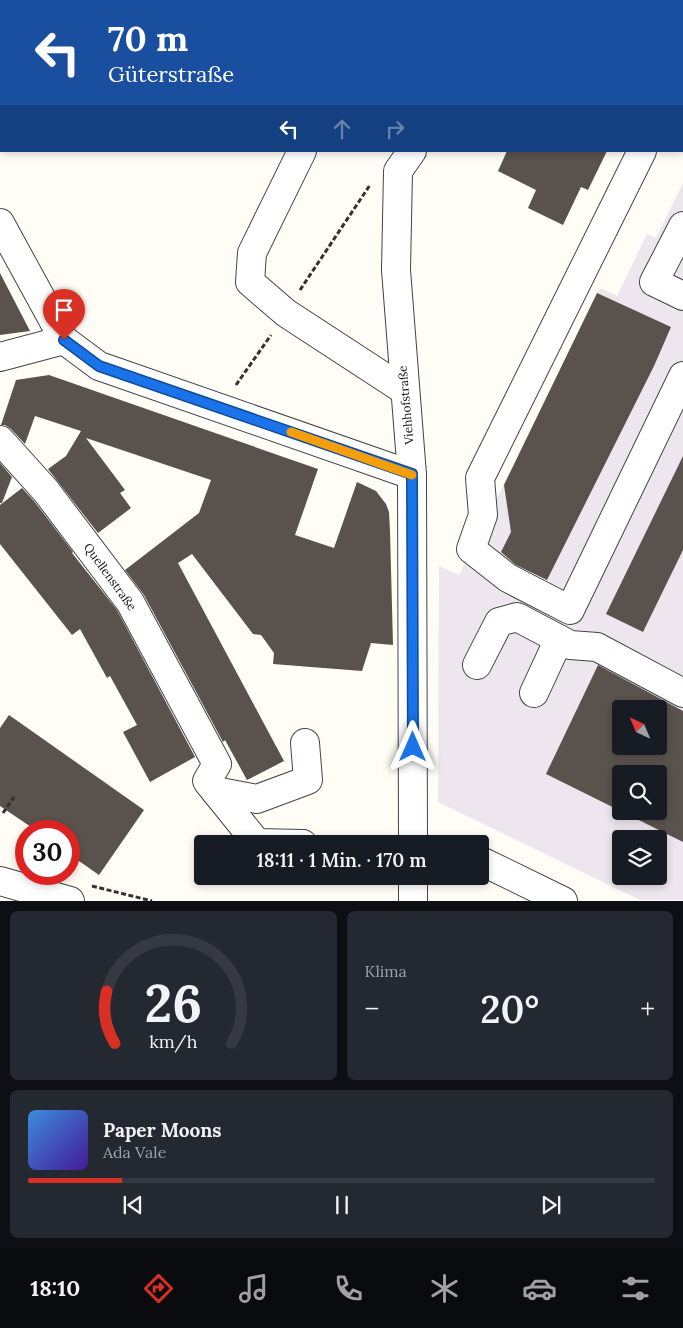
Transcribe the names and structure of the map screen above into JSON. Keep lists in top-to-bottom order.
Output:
{
  "streets": {
    "street": ["Viehhofstraße", "Quellenstraße"]
  },
  "north": "top left",
  "page": {
    "turn": ["70 m", "Güterstraße"],
    "limit": "30",
    "trip": "18:11 · 1 Min. · 170 m",
    "tile": "Klima",
    "heat": ["−", "20°", "+"],
    "song": ["Paper Moons", "Ada Vale"],
    "tabs": "18:10",
    "gauge": ["26", "km/h"]
  }
}
